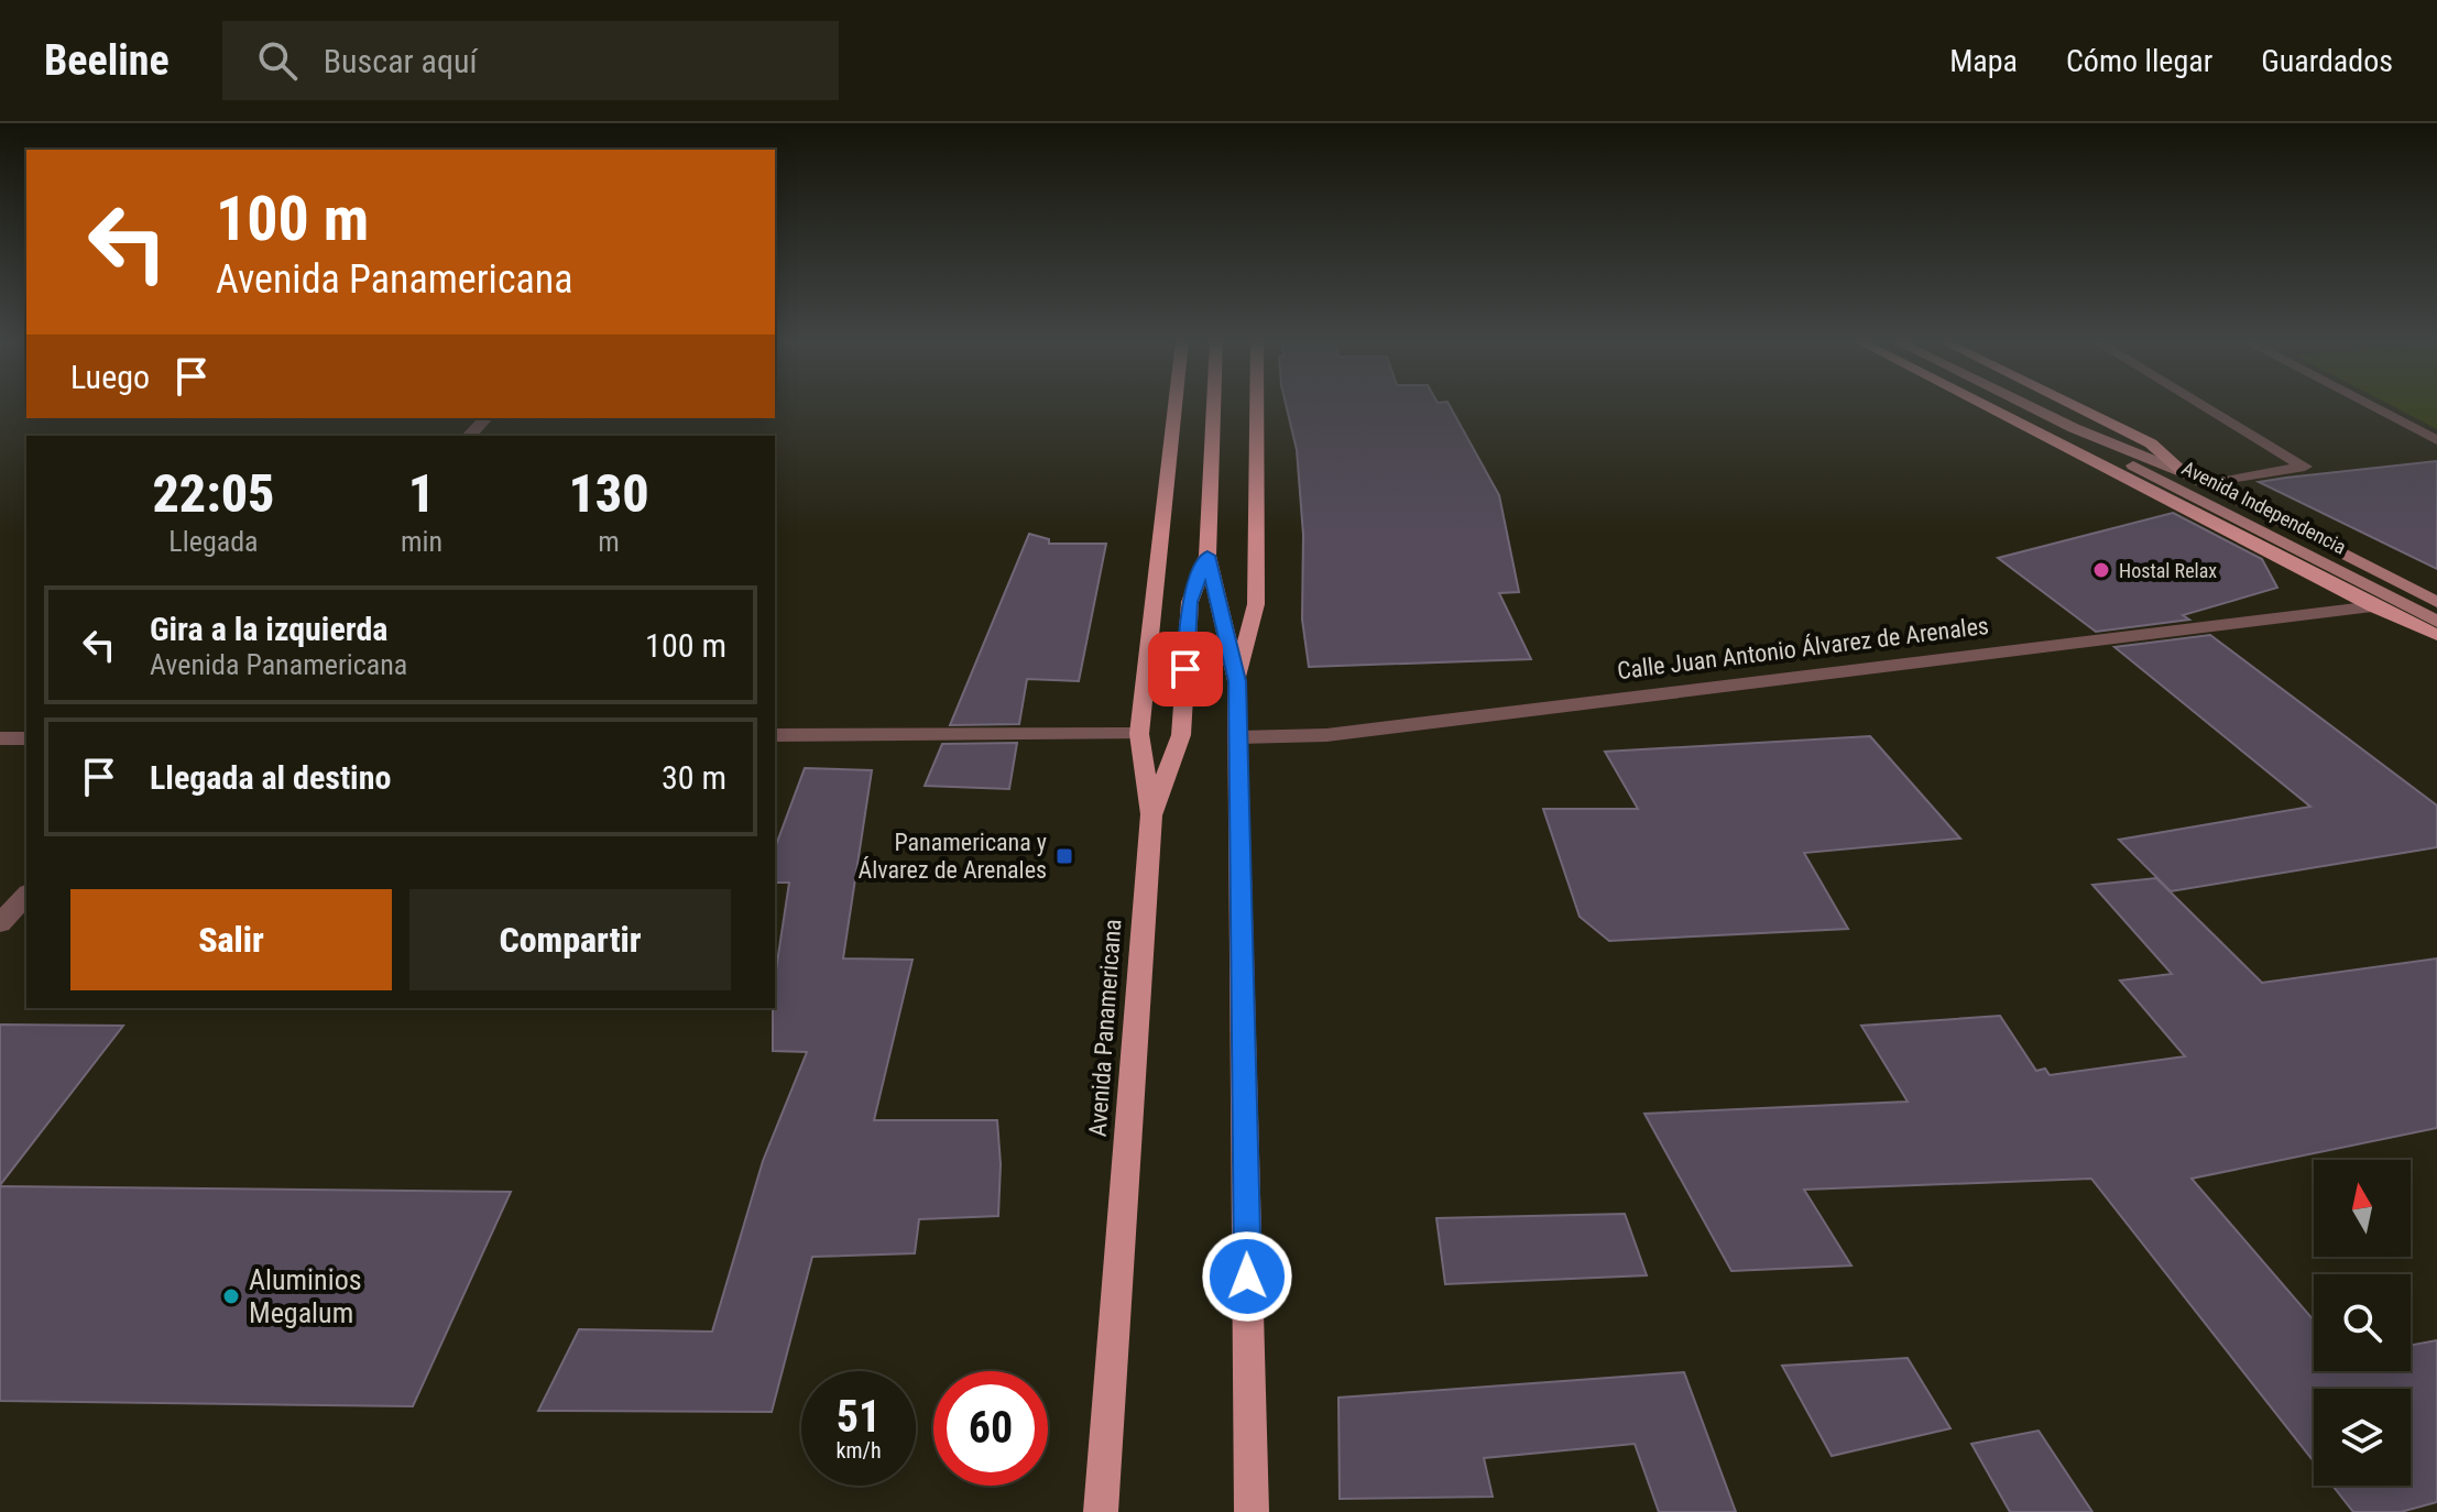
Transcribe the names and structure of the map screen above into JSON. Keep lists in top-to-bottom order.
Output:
{
  "streets": {
    "main road": ["Avenida Independencia", "Avenida Panamericana"],
    "street": ["Calle Juan Antonio Álvarez de Arenales"]
  },
  "crossings": [
    ["Calle Juan Antonio Álvarez de Arenales", "Avenida Panamericana"]
  ],
  "places": {
    "other": ["Hostal Relax", "Aluminios Megalum"],
    "transit": ["Panamericana y Álvarez de Arenales"]
  },
  "north": "top",
  "page": {
    "header": "Beeline",
    "search": "Buscar aquí",
    "nav": ["Mapa", "Cómo llegar", "Guardados"],
    "turn": ["100 m", "Avenida Panamericana"],
    "then": "Luego",
    "eta": [
      "22:05",
      "Llegada",
      "1",
      "min",
      "130",
      "m"
    ],
    "list": [
      {
        "name": "Gira a la izquierda",
        "note": "Avenida Panamericana",
        "value": "100 m"
      },
      {
        "name": "Llegada al destino",
        "value": "30 m"
      }
    ],
    "buttons": ["Salir", "Compartir"],
    "speed": "51 km/h",
    "limit": "60"
  }
}
